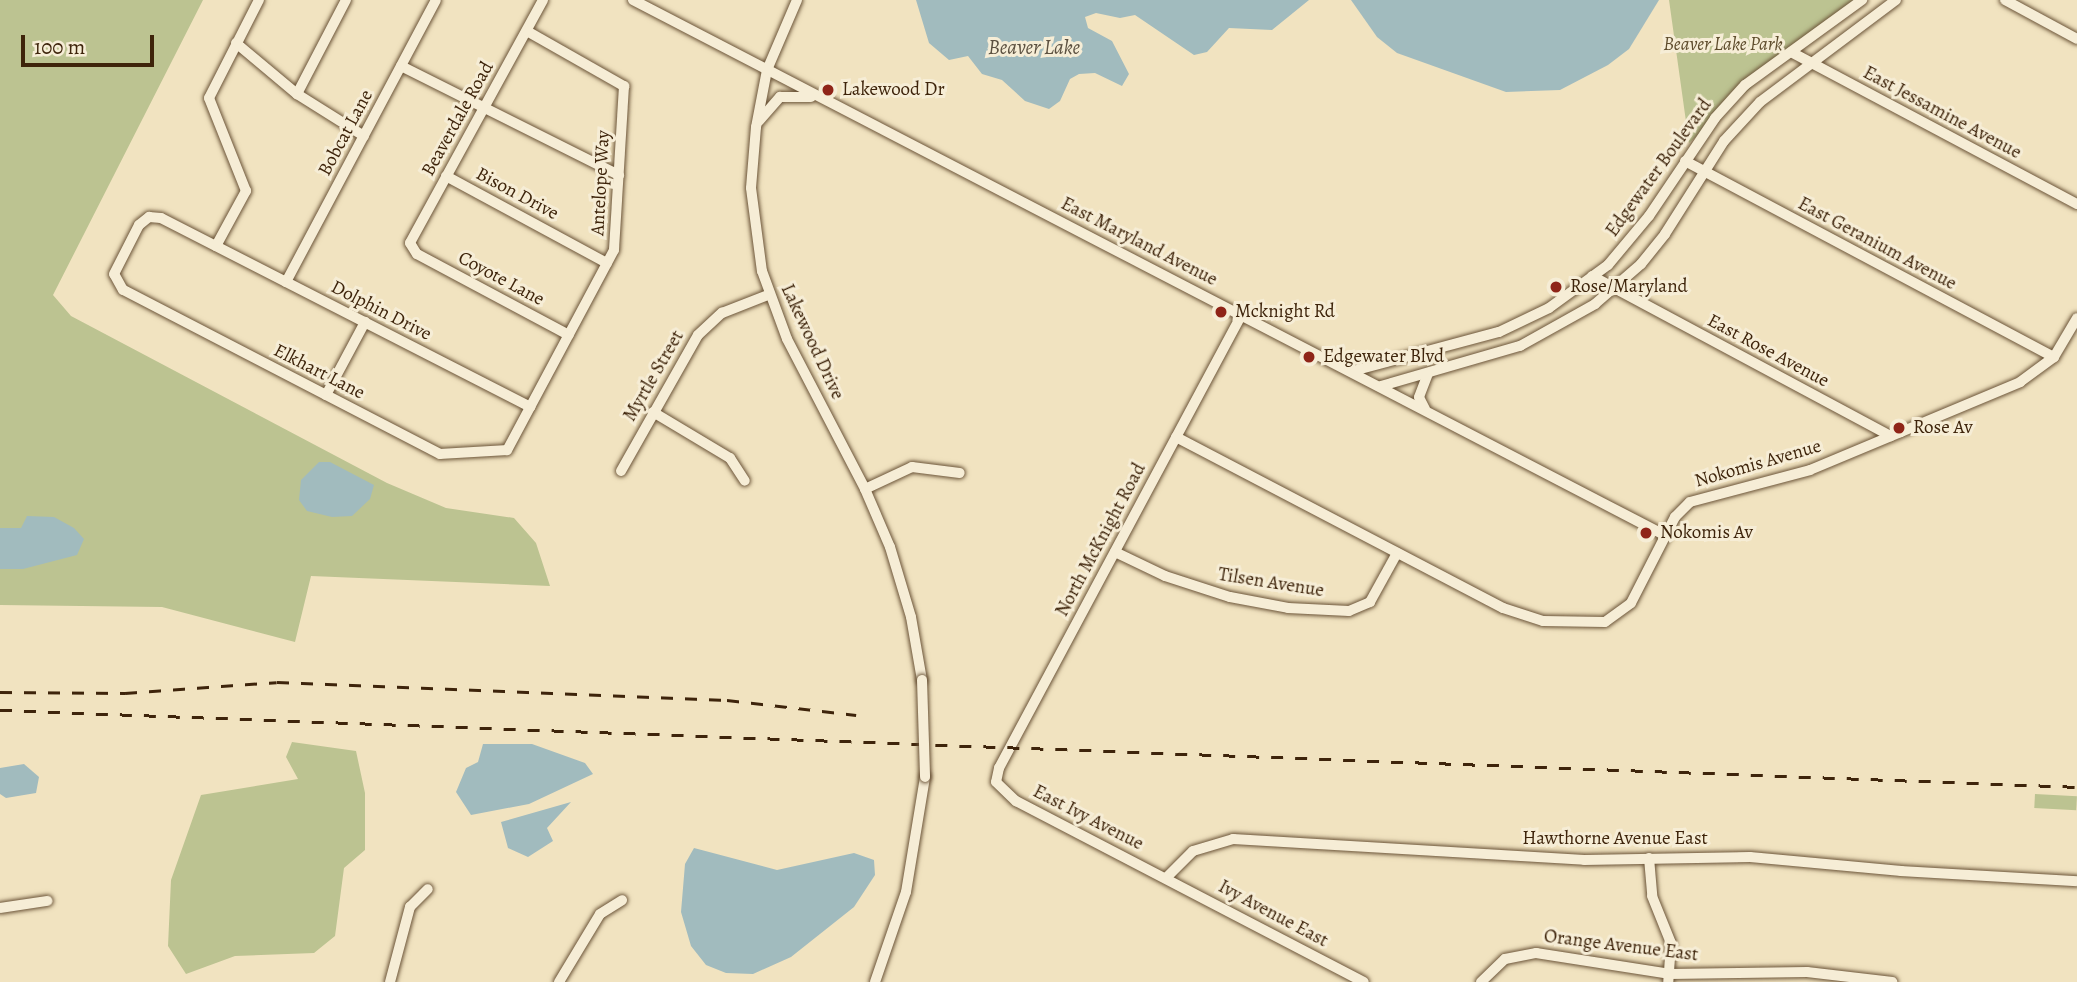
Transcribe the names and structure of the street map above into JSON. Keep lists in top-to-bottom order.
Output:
{
  "streets": {
    "street": [
      "East Jessamine Avenue",
      "Beaverdale Road",
      "Bobcat Lane",
      "Edgewater Boulevard",
      "Antelope Way",
      "Bison Drive",
      "East Maryland Avenue",
      "East Geranium Avenue",
      "Coyote Lane",
      "Dolphin Drive",
      "Lakewood Drive",
      "East Rose Avenue",
      "Elkhart Lane",
      "Myrtle Street",
      "Nokomis Avenue",
      "North McKnight Road",
      "Tilsen Avenue",
      "East Ivy Avenue",
      "Hawthorne Avenue East",
      "Ivy Avenue East",
      "Orange Avenue East"
    ]
  },
  "crossings": [
    ["East Jessamine Avenue", "Edgewater Boulevard"],
    ["Beaverdale Road", "Antelope Way"],
    ["Beaverdale Road", "Bison Drive"],
    ["Beaverdale Road", "Coyote Lane"],
    ["Bobcat Lane", "Dolphin Drive"],
    ["Edgewater Boulevard", "East Maryland Avenue"],
    ["Edgewater Boulevard", "East Geranium Avenue"],
    ["Edgewater Boulevard", "East Rose Avenue"],
    ["Antelope Way", "Bison Drive"],
    ["Antelope Way", "Coyote Lane"],
    ["Antelope Way", "Dolphin Drive"],
    ["Antelope Way", "Elkhart Lane"],
    ["East Maryland Avenue", "Lakewood Drive"],
    ["East Maryland Avenue", "Nokomis Avenue"],
    ["East Maryland Avenue", "North McKnight Road"],
    ["East Geranium Avenue", "Nokomis Avenue"],
    ["Dolphin Drive", "Elkhart Lane"],
    ["Lakewood Drive", "Myrtle Street"],
    ["East Rose Avenue", "Nokomis Avenue"],
    ["Nokomis Avenue", "North McKnight Road"],
    ["Nokomis Avenue", "Tilsen Avenue"],
    ["North McKnight Road", "Tilsen Avenue"],
    ["North McKnight Road", "East Ivy Avenue"],
    ["East Ivy Avenue", "Hawthorne Avenue East"],
    ["East Ivy Avenue", "Ivy Avenue East"],
    ["Hawthorne Avenue East", "Ivy Avenue East"]
  ],
  "water": ["Beaver Lake"],
  "parks": ["Beaver Lake Park"],
  "places": [
    "Lakewood Dr",
    "Rose/Maryland",
    "Mcknight Rd",
    "Edgewater Blvd",
    "Rose Av",
    "Nokomis Av"
  ],
  "scale_bar": "100 m"
}
